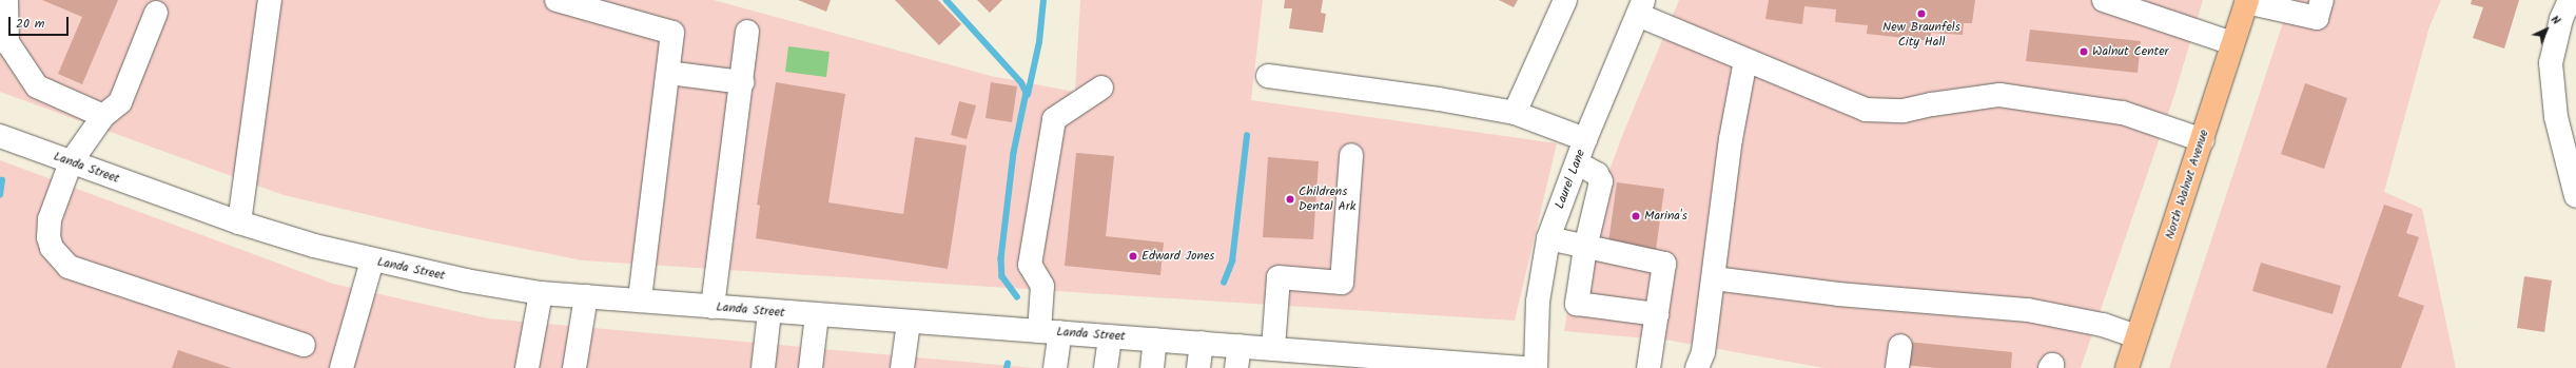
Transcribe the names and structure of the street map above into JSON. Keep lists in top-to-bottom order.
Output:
{
  "streets": {
    "main road": ["North Walnut Avenue"],
    "street": ["Landa Street", "Laurel Lane"]
  },
  "places": [
    "New Braunfels City Hall",
    "Walnut Center",
    "Childrens Dental Ark",
    "Marina's",
    "Edward Jones"
  ],
  "scale_bar": "20 m",
  "north": "top right"
}
